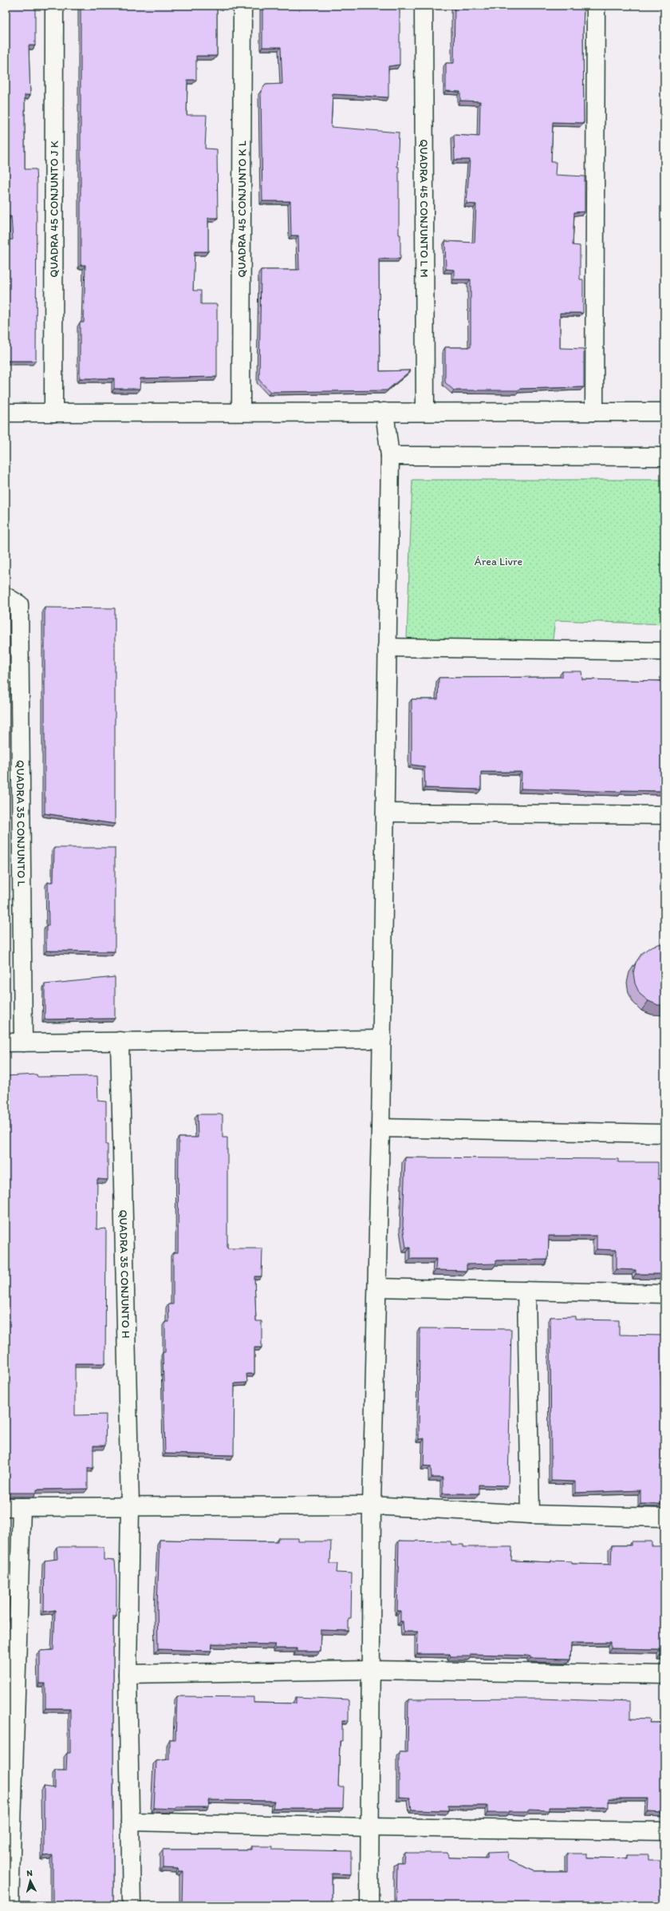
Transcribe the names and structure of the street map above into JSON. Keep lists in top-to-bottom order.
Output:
{
  "streets": {
    "street": [
      "QUADRA 45 CONJUNTO L M",
      "QUADRA 45 CONJUNTO J K",
      "QUADRA 45 CONJUNTO K L",
      "QUADRA 35 CONJUNTO L",
      "QUADRA 35 CONJUNTO H"
    ]
  },
  "parks": ["Área Livre"],
  "north": "top"
}
